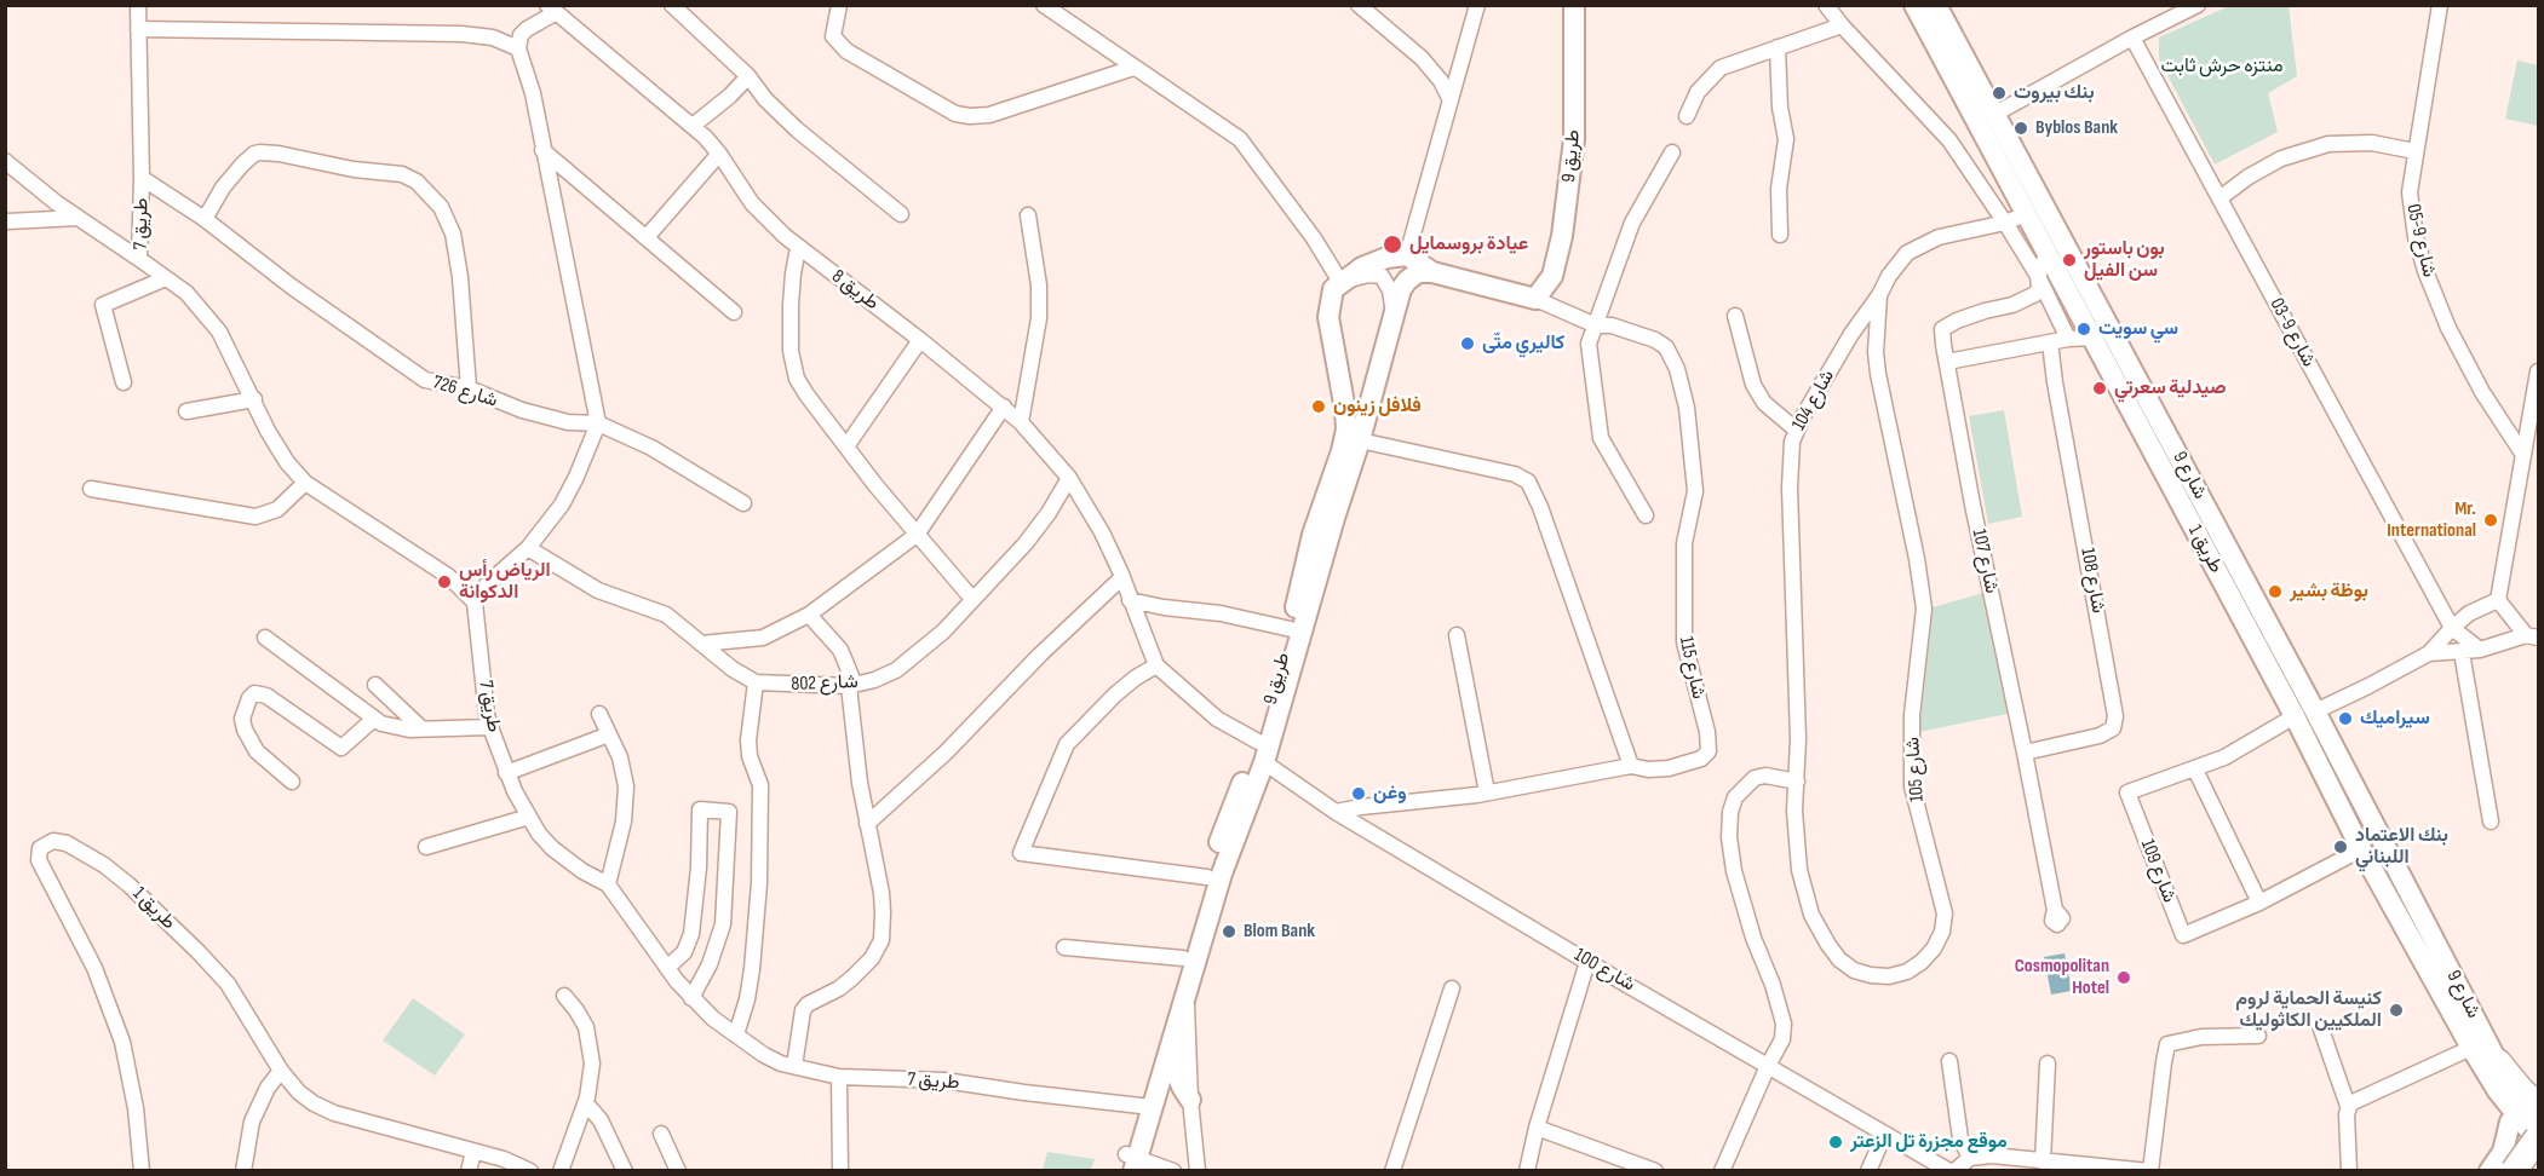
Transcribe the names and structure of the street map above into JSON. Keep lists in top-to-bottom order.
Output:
{
  "streets": {
    "main road": [
      "طريق 9",
      "شارع 9",
      "طريق 1",
      "9 طريق"
    ],
    "street": [
      "7 طريق",
      "شارع 9-05",
      "طريق 8",
      "شارع 9-03",
      "شارع 726",
      "شارع 104",
      "شارع 107",
      "شارع 108",
      "شارع 115",
      "شارع 802",
      "شارع 105",
      "شارع 109",
      "شارع 100"
    ]
  },
  "crossings": [
    ["طريق 9", "شارع 115"],
    ["7 طريق", "شارع 726"],
    ["7 طريق", "9 طريق"],
    ["طريق 8", "9 طريق"],
    ["طريق 8", "شارع 802"],
    ["شارع 104", "طريق 1"],
    ["شارع 104", "شارع 105"],
    ["طريق 1", "شارع 107"],
    ["طريق 1", "شارع 109"],
    ["شارع 107", "شارع 108"],
    ["شارع 115", "شارع 100"],
    ["9 طريق", "شارع 100"]
  ],
  "parks": ["منتزه حرش ثابت"],
  "places": [
    "بنك بيروت",
    "Byblos Bank",
    "عيادة بروسمايل",
    "بون باستور سن الفيل",
    "سي سويت",
    "كاليري متّى",
    "صيدلية سعرتي",
    "فلافل زينون",
    "Mr. International",
    "الرياض رأس الدكوانة",
    "بوظة بشير",
    "سيراميك",
    "وغن",
    "بنك الاعتماد اللبناني",
    "Blom Bank",
    "Cosmopolitan Hotel",
    "كنيسة الحماية لروم الملكيين الكاثوليك",
    "موقع مجزرة تل الزعتر"
  ]
}
